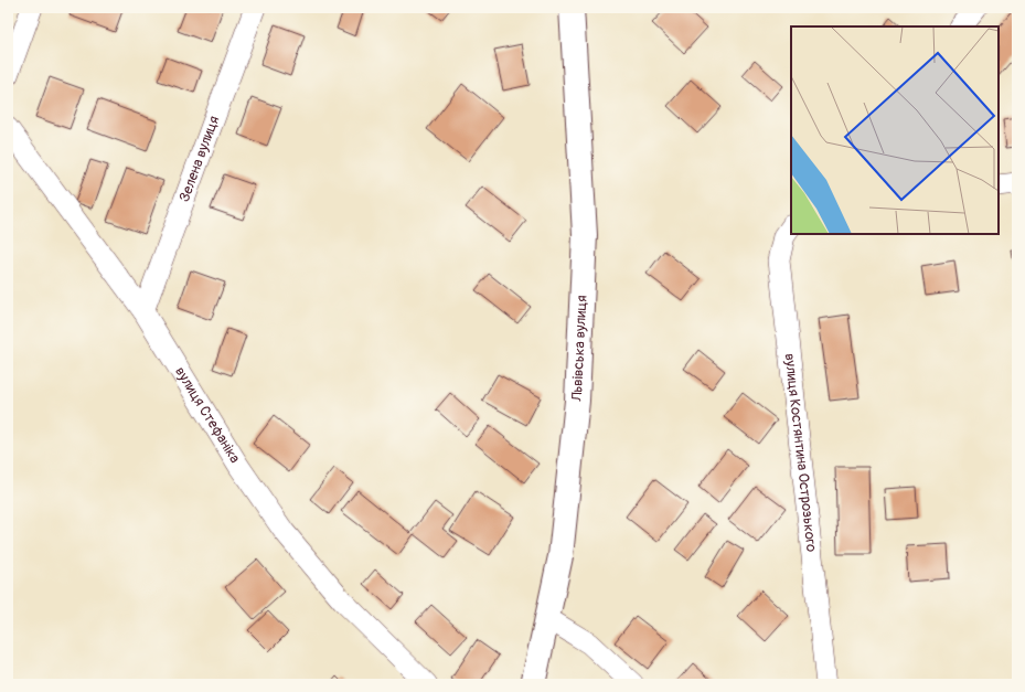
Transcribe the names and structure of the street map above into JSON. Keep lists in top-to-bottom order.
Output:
{
  "streets": {
    "street": [
      "Зелена вулиця",
      "Львівська вулиця",
      "вулиця Стефаніка",
      "вулиця Костянтина Острозького"
    ]
  },
  "crossings": [
    ["Зелена вулиця", "вулиця Стефаніка"]
  ]
}
